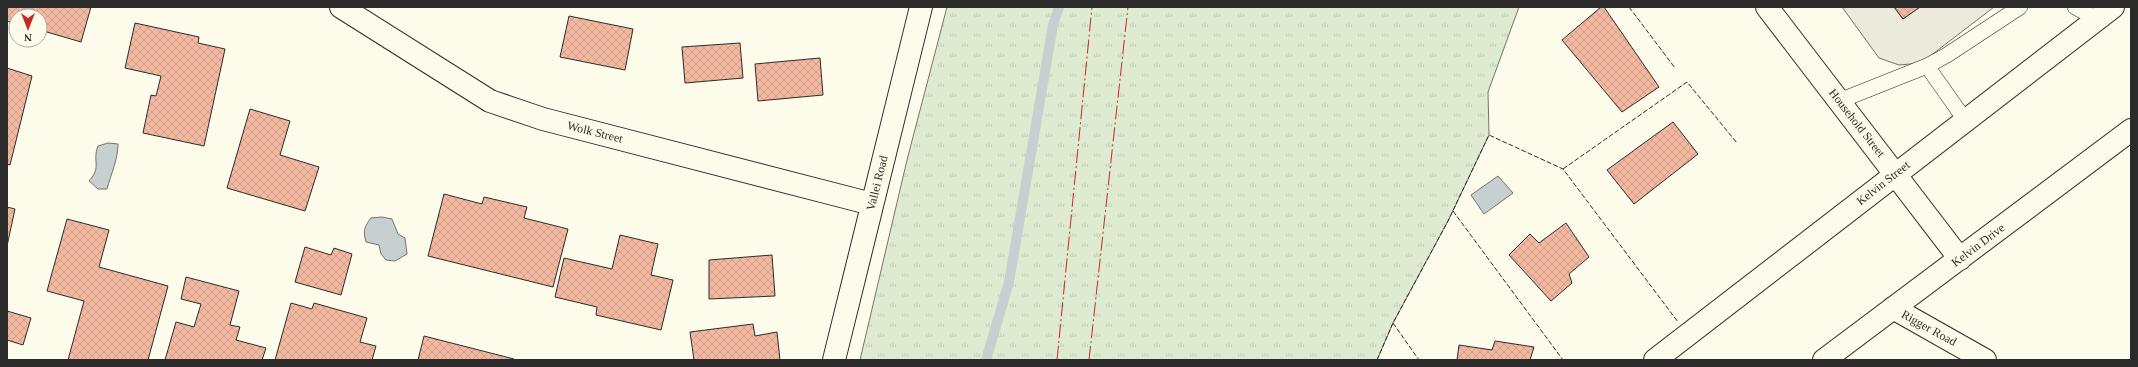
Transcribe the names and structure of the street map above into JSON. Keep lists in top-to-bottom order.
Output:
{
  "streets": {
    "street": [
      "Household Street",
      "Wolk Street",
      "Vallei Road",
      "Kelvin Street",
      "Kelvin Drive",
      "Rigger Road"
    ]
  },
  "crossings": [
    ["Household Street", "Kelvin Street"],
    ["Household Street", "Kelvin Drive"],
    ["Wolk Street", "Vallei Road"],
    ["Kelvin Drive", "Rigger Road"]
  ],
  "north": "bottom"
}
